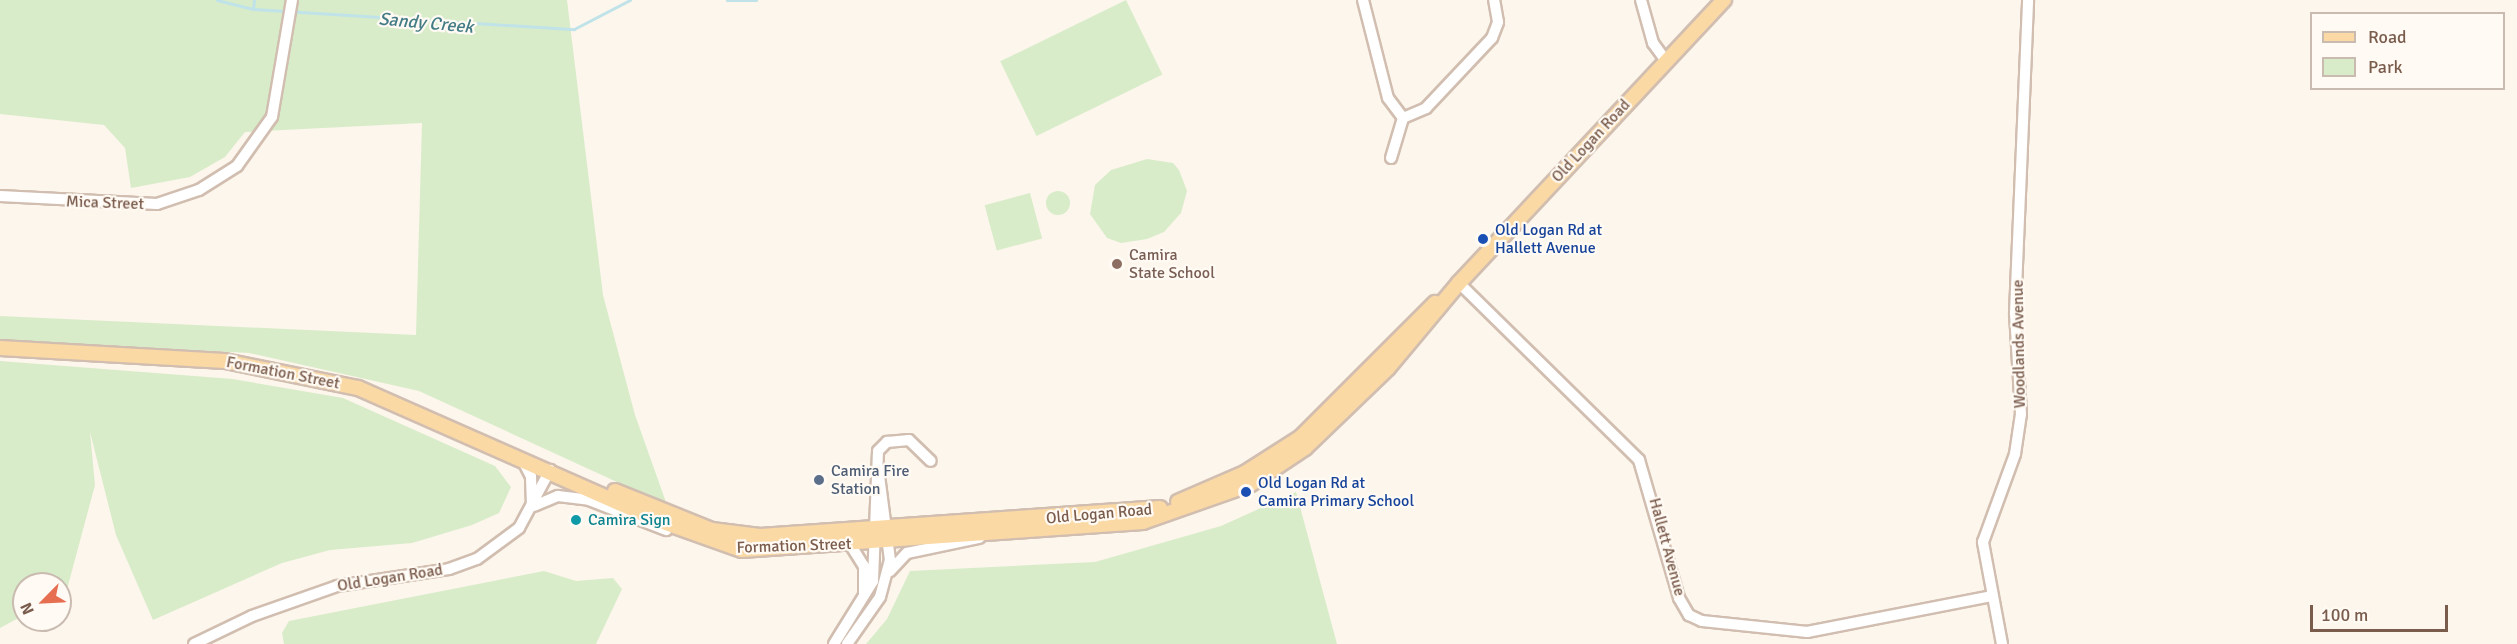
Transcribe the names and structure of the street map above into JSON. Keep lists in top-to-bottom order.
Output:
{
  "streets": {
    "main road": ["Old Logan Road", "Formation Street"],
    "street": ["Mica Street", "Woodlands Avenue", "Hallett Avenue"]
  },
  "crossings": [
    ["Old Logan Road", "Formation Street"],
    ["Old Logan Road", "Hallett Avenue"],
    ["Woodlands Avenue", "Hallett Avenue"]
  ],
  "water": ["Sandy Creek"],
  "places": [
    "Old Logan Rd at Hallett Avenue",
    "Camira State School",
    "Camira Fire Station",
    "Old Logan Rd at Camira Primary School",
    "Camira Sign"
  ],
  "legend": ["Road", "Park"],
  "scale_bar": "100 m",
  "north": "bottom left"
}
